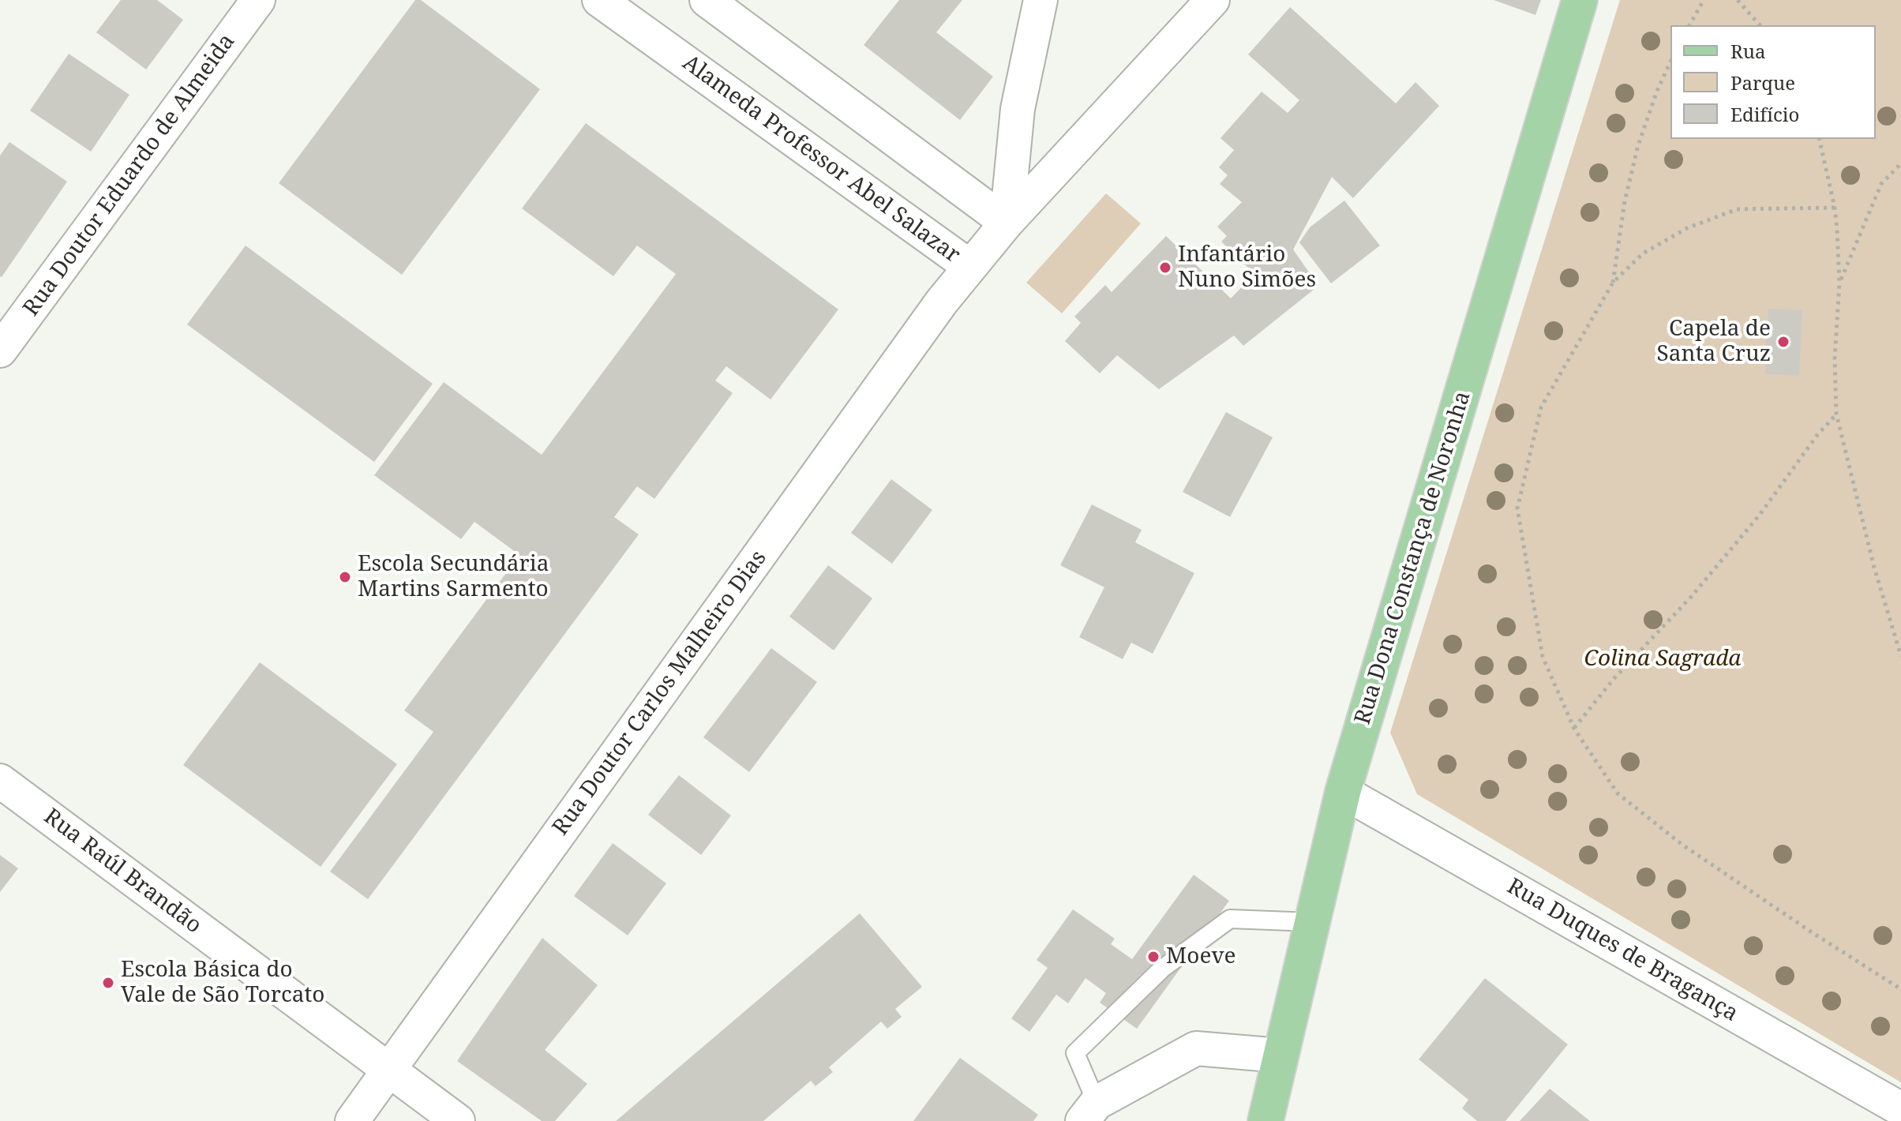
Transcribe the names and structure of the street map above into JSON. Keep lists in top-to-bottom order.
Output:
{
  "streets": {
    "main road": ["Rua Dona Constança de Noronha"],
    "street": [
      "Alameda Professor Abel Salazar",
      "Rua Doutor Eduardo de Almeida",
      "Rua Doutor Carlos Malheiro Dias",
      "Rua Raúl Brandão",
      "Rua Duques de Bragança"
    ]
  },
  "crossings": [
    ["Alameda Professor Abel Salazar", "Rua Doutor Carlos Malheiro Dias"],
    ["Rua Dona Constança de Noronha", "Rua Duques de Bragança"],
    ["Rua Doutor Carlos Malheiro Dias", "Rua Raúl Brandão"]
  ],
  "parks": ["Colina Sagrada"],
  "places": [
    "Infantário Nuno Simões",
    "Capela de Santa Cruz",
    "Escola Secundária Martins Sarmento",
    "Moeve",
    "Escola Básica do Vale de São Torcato"
  ],
  "legend": ["Rua", "Parque", "Edifício"]
}
